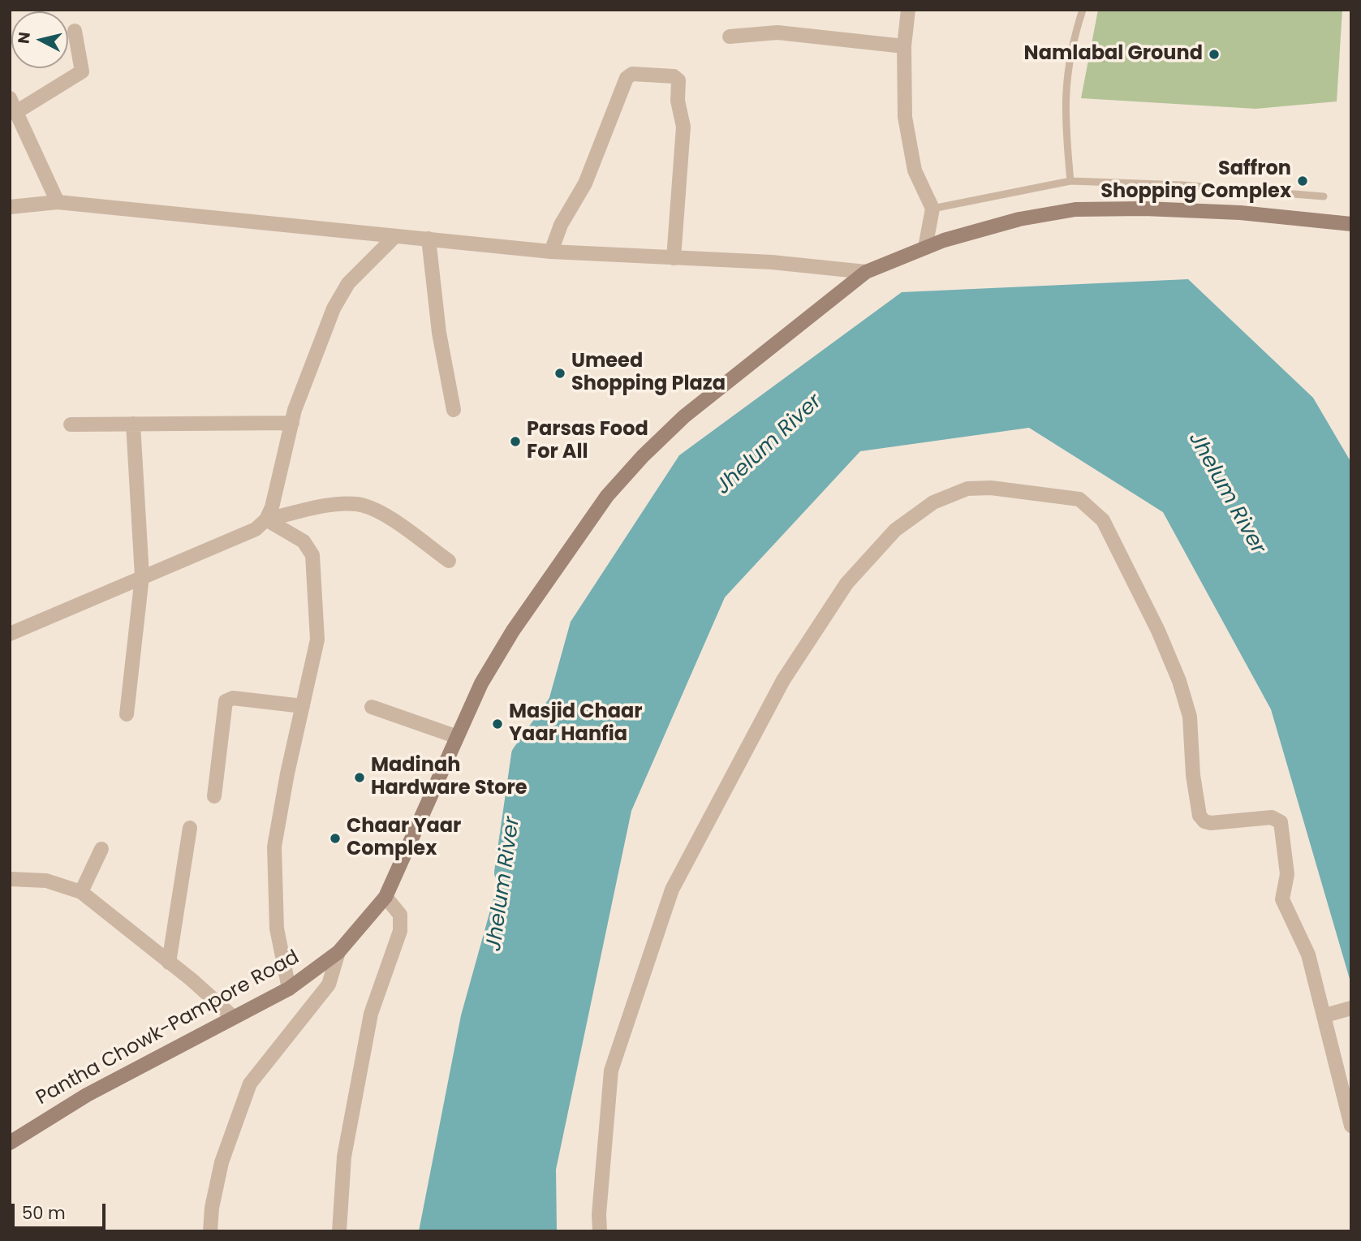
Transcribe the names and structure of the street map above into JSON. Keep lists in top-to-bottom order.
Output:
{
  "streets": {
    "main road": ["Pantha Chowk-Pampore Road"]
  },
  "water": ["Jhelum River"],
  "places": [
    "Namlabal Ground",
    "Saffron Shopping Complex",
    "Umeed Shopping Plaza",
    "Parsas Food For All",
    "Masjid Chaar Yaar Hanfia",
    "Madinah Hardware Store",
    "Chaar Yaar Complex"
  ],
  "scale_bar": "50 m",
  "north": "left"
}
